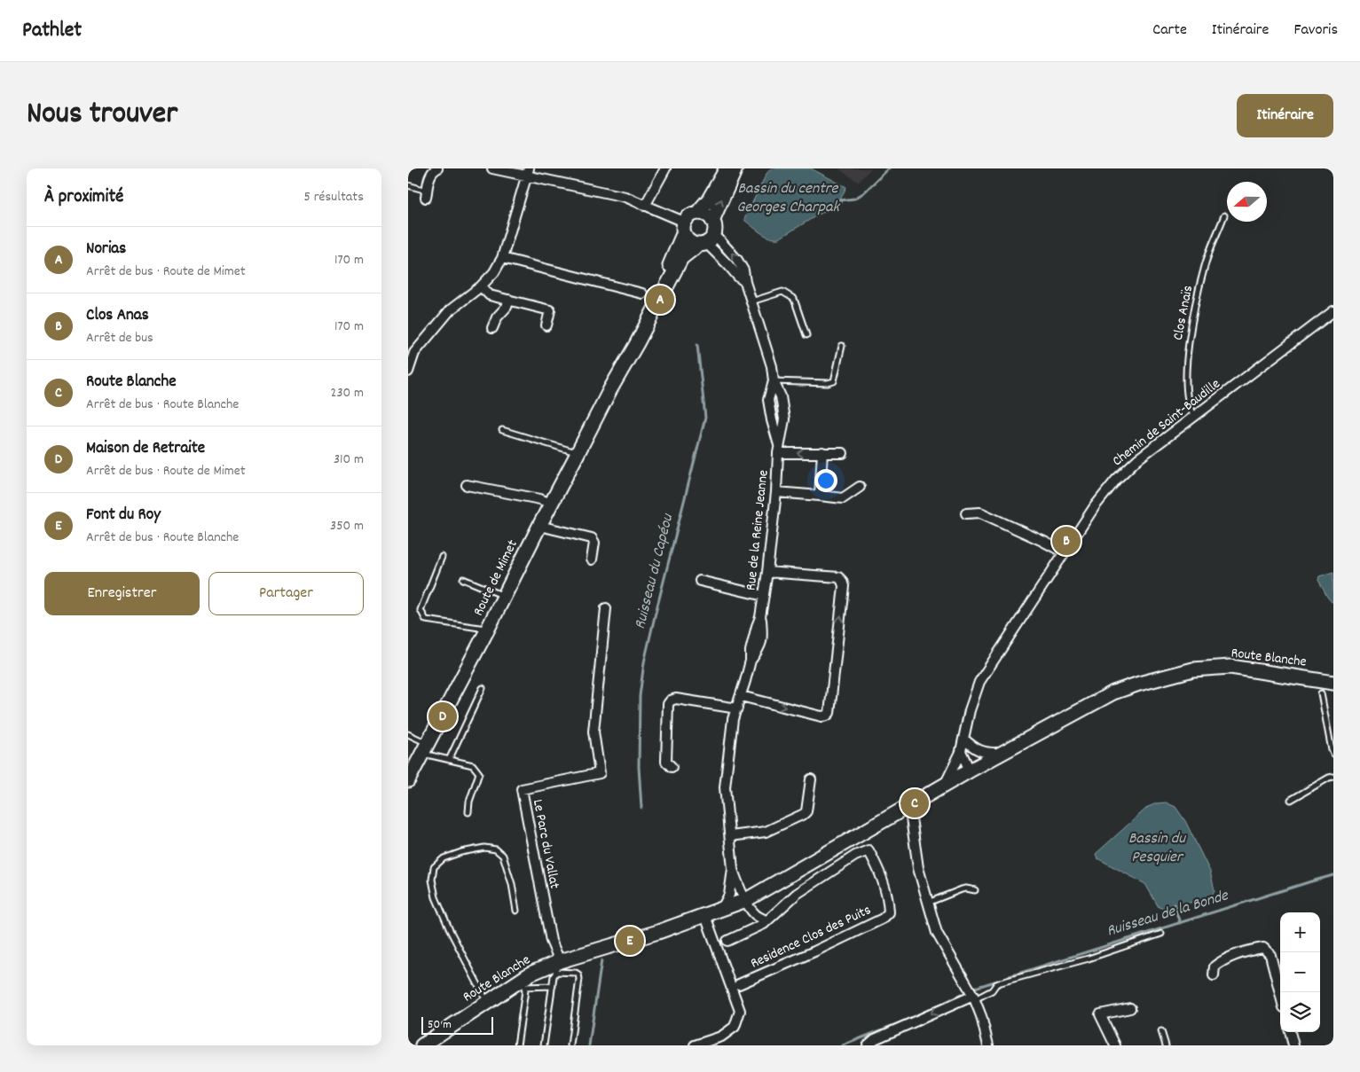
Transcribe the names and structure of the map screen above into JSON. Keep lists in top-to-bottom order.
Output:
{
  "streets": {
    "street": [
      "Chemin de Saint-Baudille",
      "Rue de la Reine Jeanne",
      "Route de Mimet",
      "Route Blanche",
      "Le Parc du Vallat",
      "Residence Clos des Puits"
    ],
    "lane": ["Clos Anaïs"]
  },
  "crossings": [
    ["Clos Anaïs", "Chemin de Saint-Baudille"],
    ["Chemin de Saint-Baudille", "Route Blanche"],
    ["Rue de la Reine Jeanne", "Route de Mimet"],
    ["Rue de la Reine Jeanne", "Route Blanche"],
    ["Route Blanche", "Le Parc du Vallat"]
  ],
  "water": [
    "Bassin du centre Georges Charpak",
    "Ruisseau du Capéou",
    "Bassin du Pesquier",
    "Ruisseau de la Bonde"
  ],
  "scale_bar": "50 m",
  "north": "left",
  "page": {
    "header": "Pathlet",
    "nav": ["Carte", "Itinéraire", "Favoris"],
    "title": "Nous trouver",
    "buttons": [
      "Itinéraire",
      ["Enregistrer", "Partager"]
    ],
    "heading": ["À proximité", "5 résultats"],
    "list": [
      {
        "mark": "A",
        "name": "Norias",
        "note": "Arrêt de bus · Route de Mimet",
        "value": "170 m"
      },
      {
        "mark": "B",
        "name": "Clos Anas",
        "note": "Arrêt de bus",
        "value": "170 m"
      },
      {
        "mark": "C",
        "name": "Route Blanche",
        "note": "Arrêt de bus · Route Blanche",
        "value": "230 m"
      },
      {
        "mark": "D",
        "name": "Maison de Retraite",
        "note": "Arrêt de bus · Route de Mimet",
        "value": "310 m"
      },
      {
        "mark": "E",
        "name": "Font du Roy",
        "note": "Arrêt de bus · Route Blanche",
        "value": "350 m"
      }
    ],
    "pins": [
      "A",
      "B",
      "D",
      "C",
      "E"
    ],
    "map_buttons": ["+", "−"],
    "scale": "50 m"
  }
}
